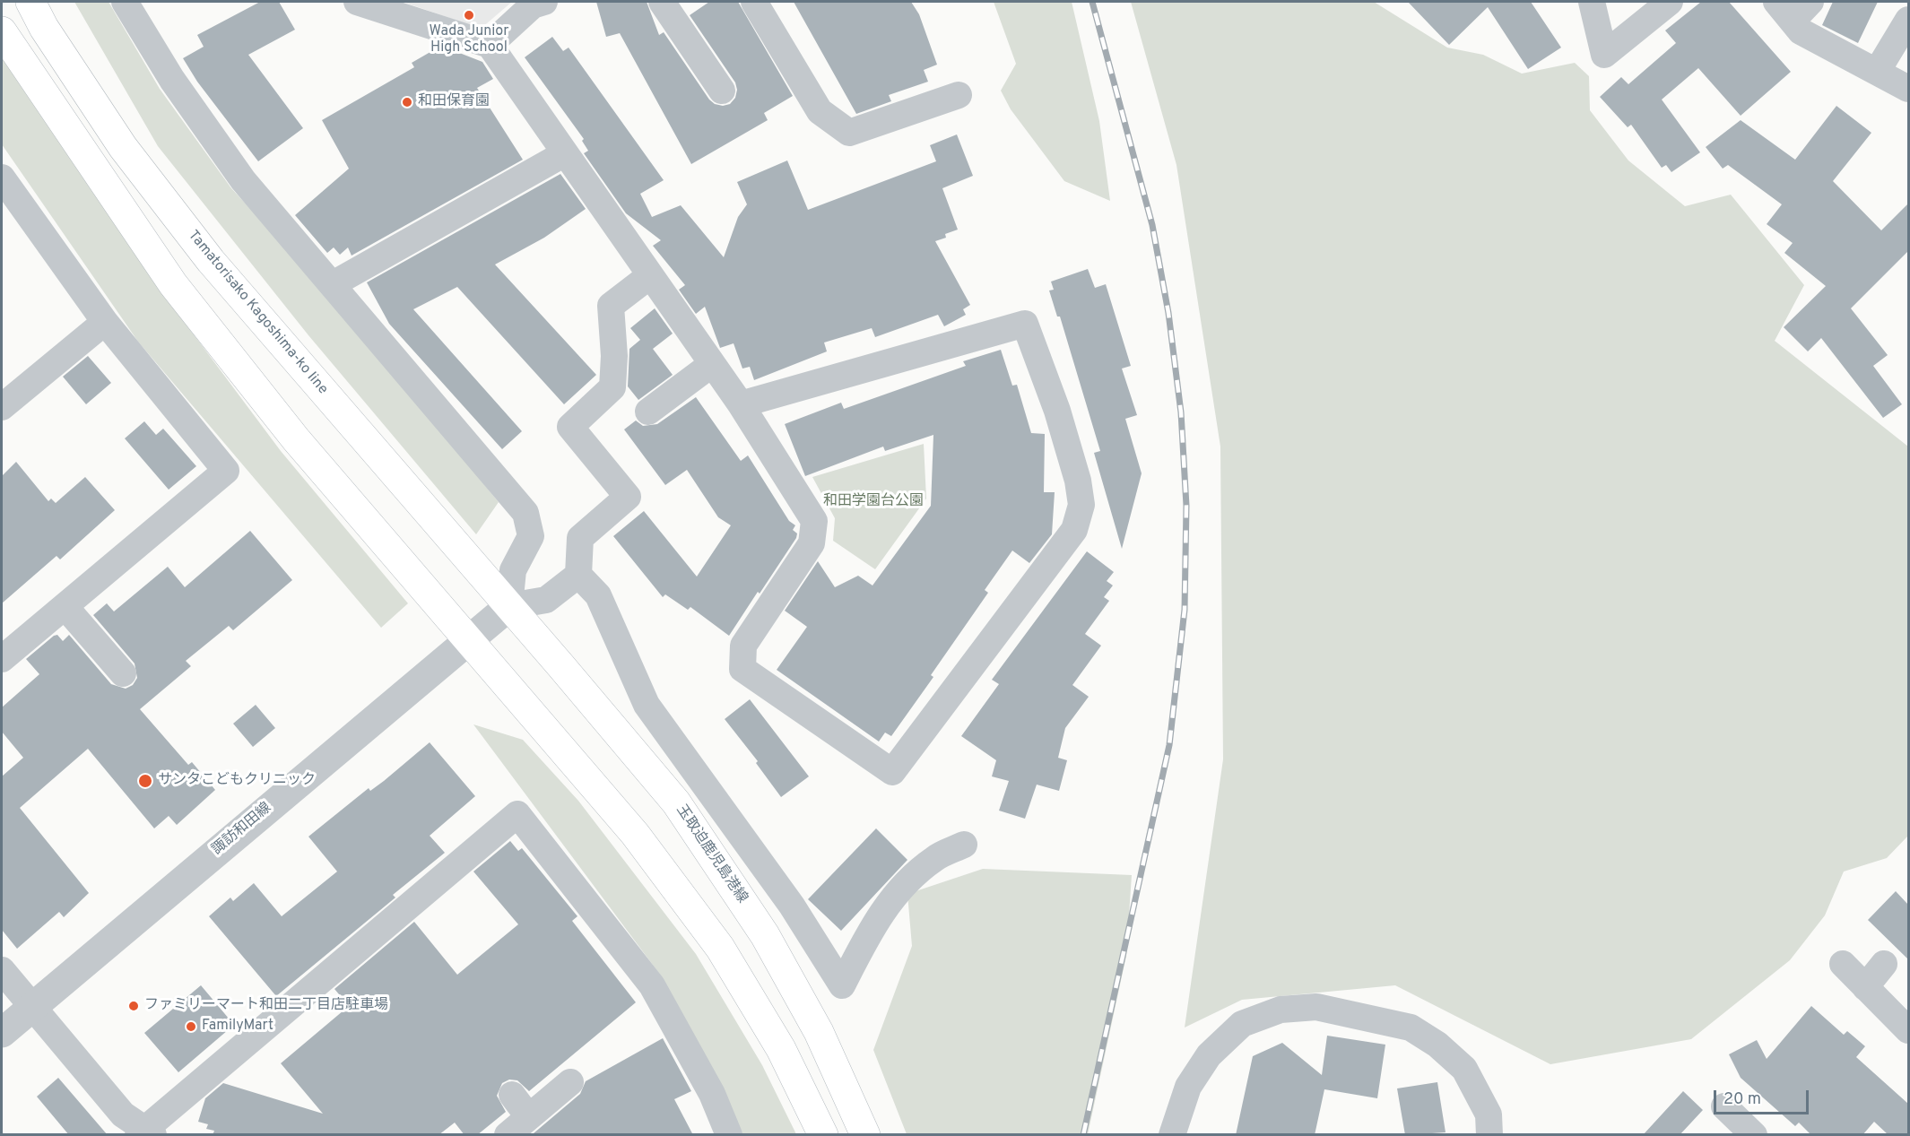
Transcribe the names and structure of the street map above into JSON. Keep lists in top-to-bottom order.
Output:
{
  "streets": {
    "main road": ["Tamatorisako Kagoshima-ko line", "玉取迫鹿児島港線"],
    "street": ["諏訪和田線"]
  },
  "crossings": [
    ["Tamatorisako Kagoshima-ko line", "諏訪和田線"],
    ["Tamatorisako Kagoshima-ko line", "玉取迫鹿児島港線"],
    ["諏訪和田線", "玉取迫鹿児島港線"]
  ],
  "parks": ["和田学園台公園"],
  "places": [
    "Wada Junior High School",
    "和田保育園",
    "サンタこどもクリニック",
    "ファミリーマート和田二丁目店駐車場",
    "FamilyMart"
  ],
  "scale_bar": "20 m"
}
